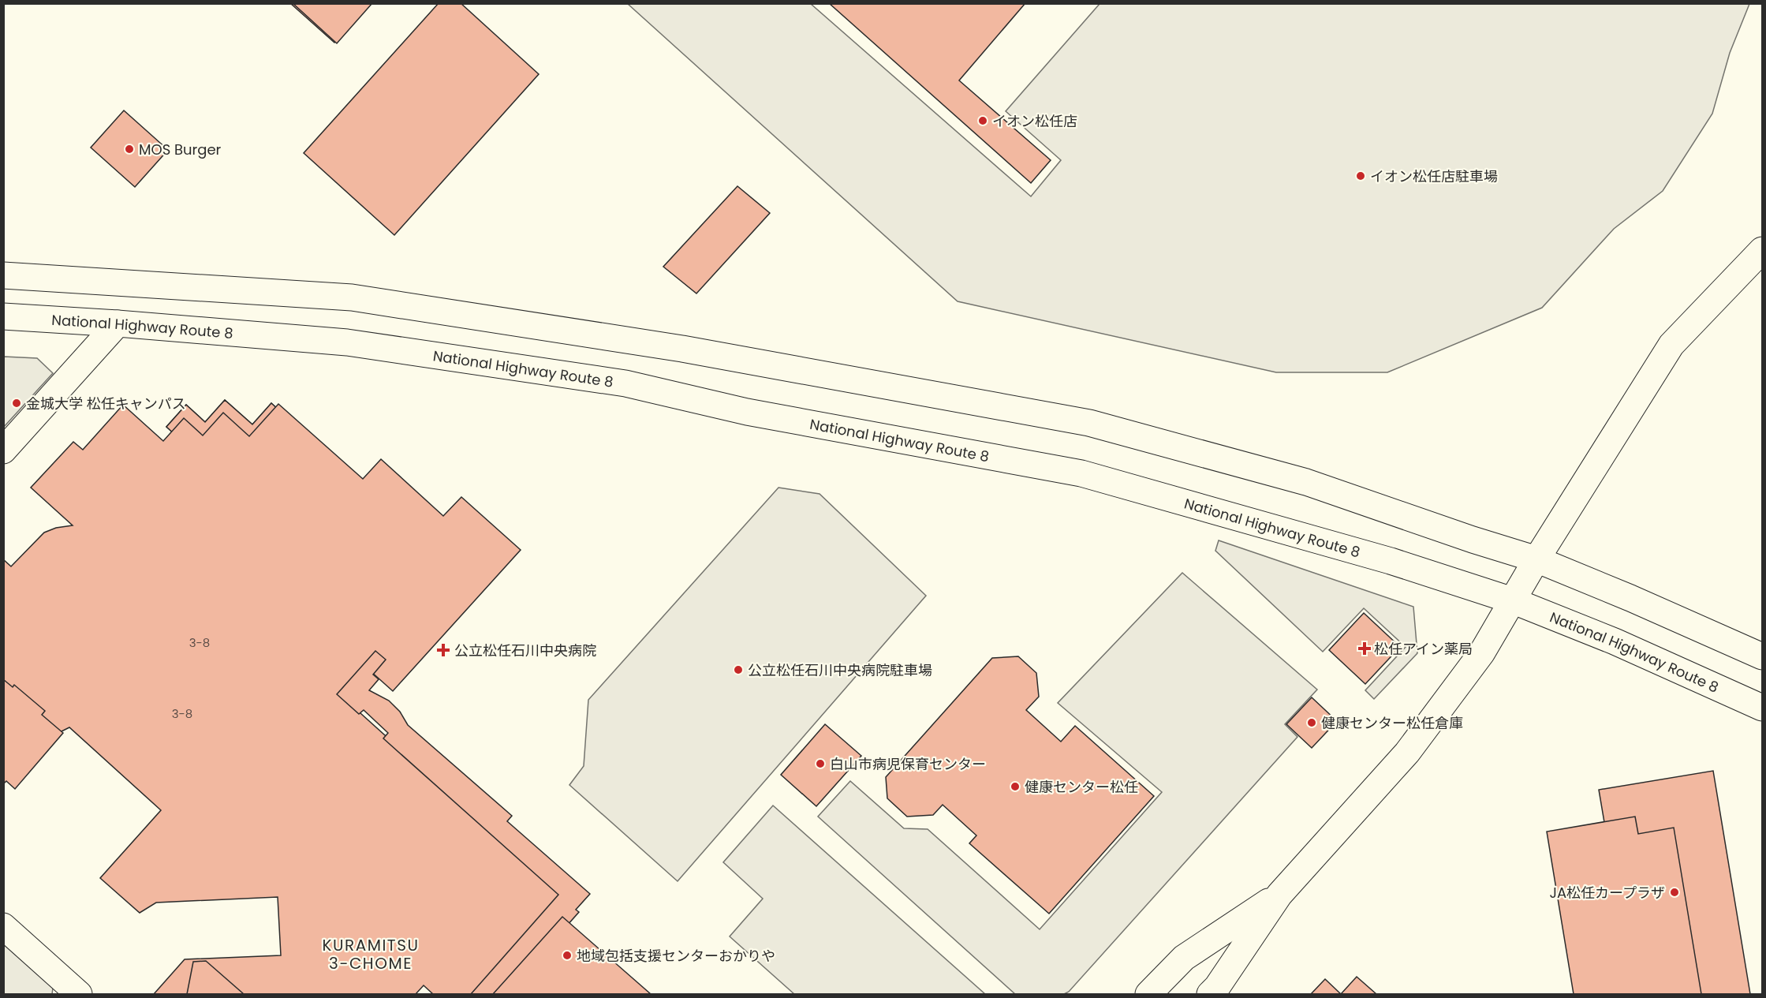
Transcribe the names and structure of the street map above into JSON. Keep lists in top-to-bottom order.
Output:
{
  "streets": {
    "main road": ["National Highway Route 8"]
  },
  "districts": ["KURAMITSU 3-CHOME"],
  "places": {
    "other": [
      "イオン松任店",
      "MOS Burger",
      "イオン松任店駐車場",
      "金城大学 松任キャンパス",
      "公立松任石川中央病院駐車場",
      "健康センター松任倉庫",
      "白山市病児保育センター",
      "健康センター松任",
      "JA松任カープラザ",
      "地域包括支援センターおかりや"
    ],
    "health": ["松任アイン薬局", "公立松任石川中央病院"]
  },
  "house_numbers": ["3-8", "3-8"]
}
